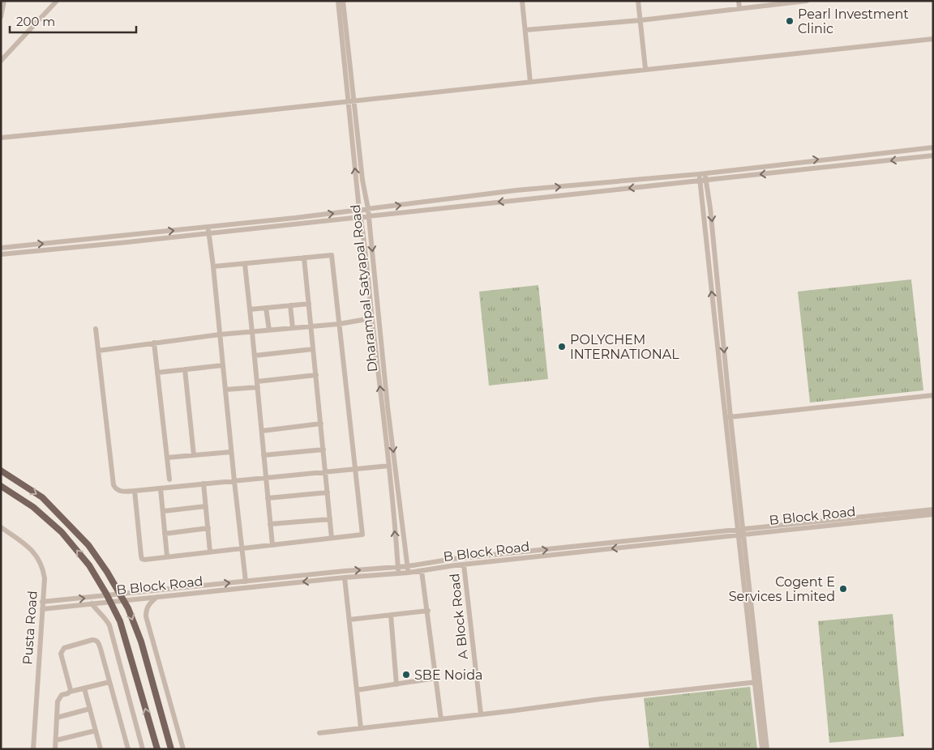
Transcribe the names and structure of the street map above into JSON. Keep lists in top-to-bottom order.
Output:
{
  "streets": {
    "street": [
      "Dharampal Satyapal Road",
      "B Block Road",
      "A Block Road",
      "Pusta Road"
    ]
  },
  "crossings": [
    ["Dharampal Satyapal Road", "B Block Road"],
    ["B Block Road", "A Block Road"],
    ["B Block Road", "Pusta Road"]
  ],
  "places": [
    "Pearl Investment Clinic",
    "POLYCHEM INTERNATIONAL",
    "Cogent E Services Limited",
    "SBE Noida"
  ],
  "scale_bar": "200 m"
}
